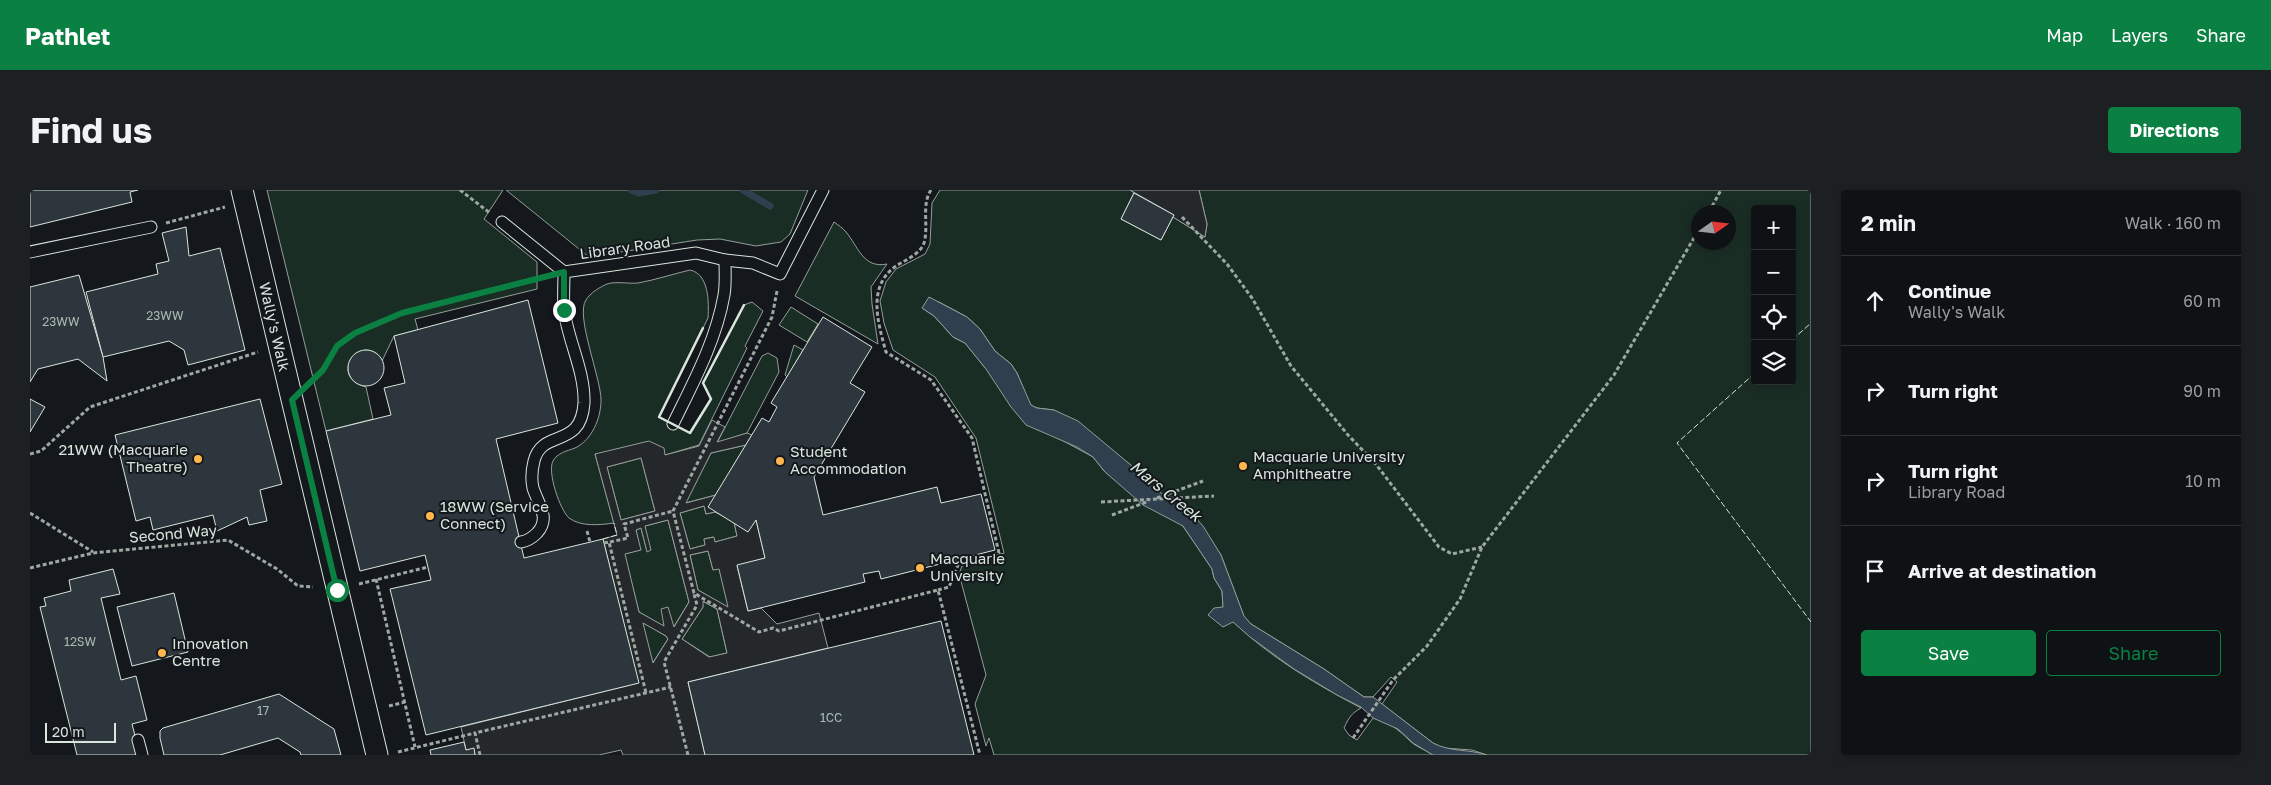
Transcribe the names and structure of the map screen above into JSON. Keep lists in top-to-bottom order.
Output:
{
  "streets": {
    "street": ["Wally's Walk"],
    "lane": ["Library Road"],
    "path": ["Second Way"]
  },
  "crossings": [
    ["Wally's Walk", "Second Way"]
  ],
  "water": ["Mars Creek"],
  "places": [
    "21WW (Macquarie Theatre)",
    "Student Accommodation",
    "Macquarie University Amphitheatre",
    "18WW (Service Connect)",
    "Macquarie University",
    "Innovation Centre"
  ],
  "house_numbers": [
    "23WW",
    "23WW",
    "12SW",
    "17",
    "1CC"
  ],
  "scale_bar": "20 m",
  "north": "right",
  "page": {
    "header": "Pathlet",
    "nav": ["Map", "Layers", "Share"],
    "buttons": [
      "Directions",
      ["Save", "Share"]
    ],
    "title": "Find us",
    "heading": ["2 min", "Walk · 160 m"],
    "map_buttons": ["+", "−"],
    "list": [
      ["Continue", "Wally's Walk", "60 m"],
      ["Turn right", "90 m"],
      ["Turn right", "Library Road", "10 m"],
      "Arrive at destination"
    ],
    "scale": "20 m"
  }
}
